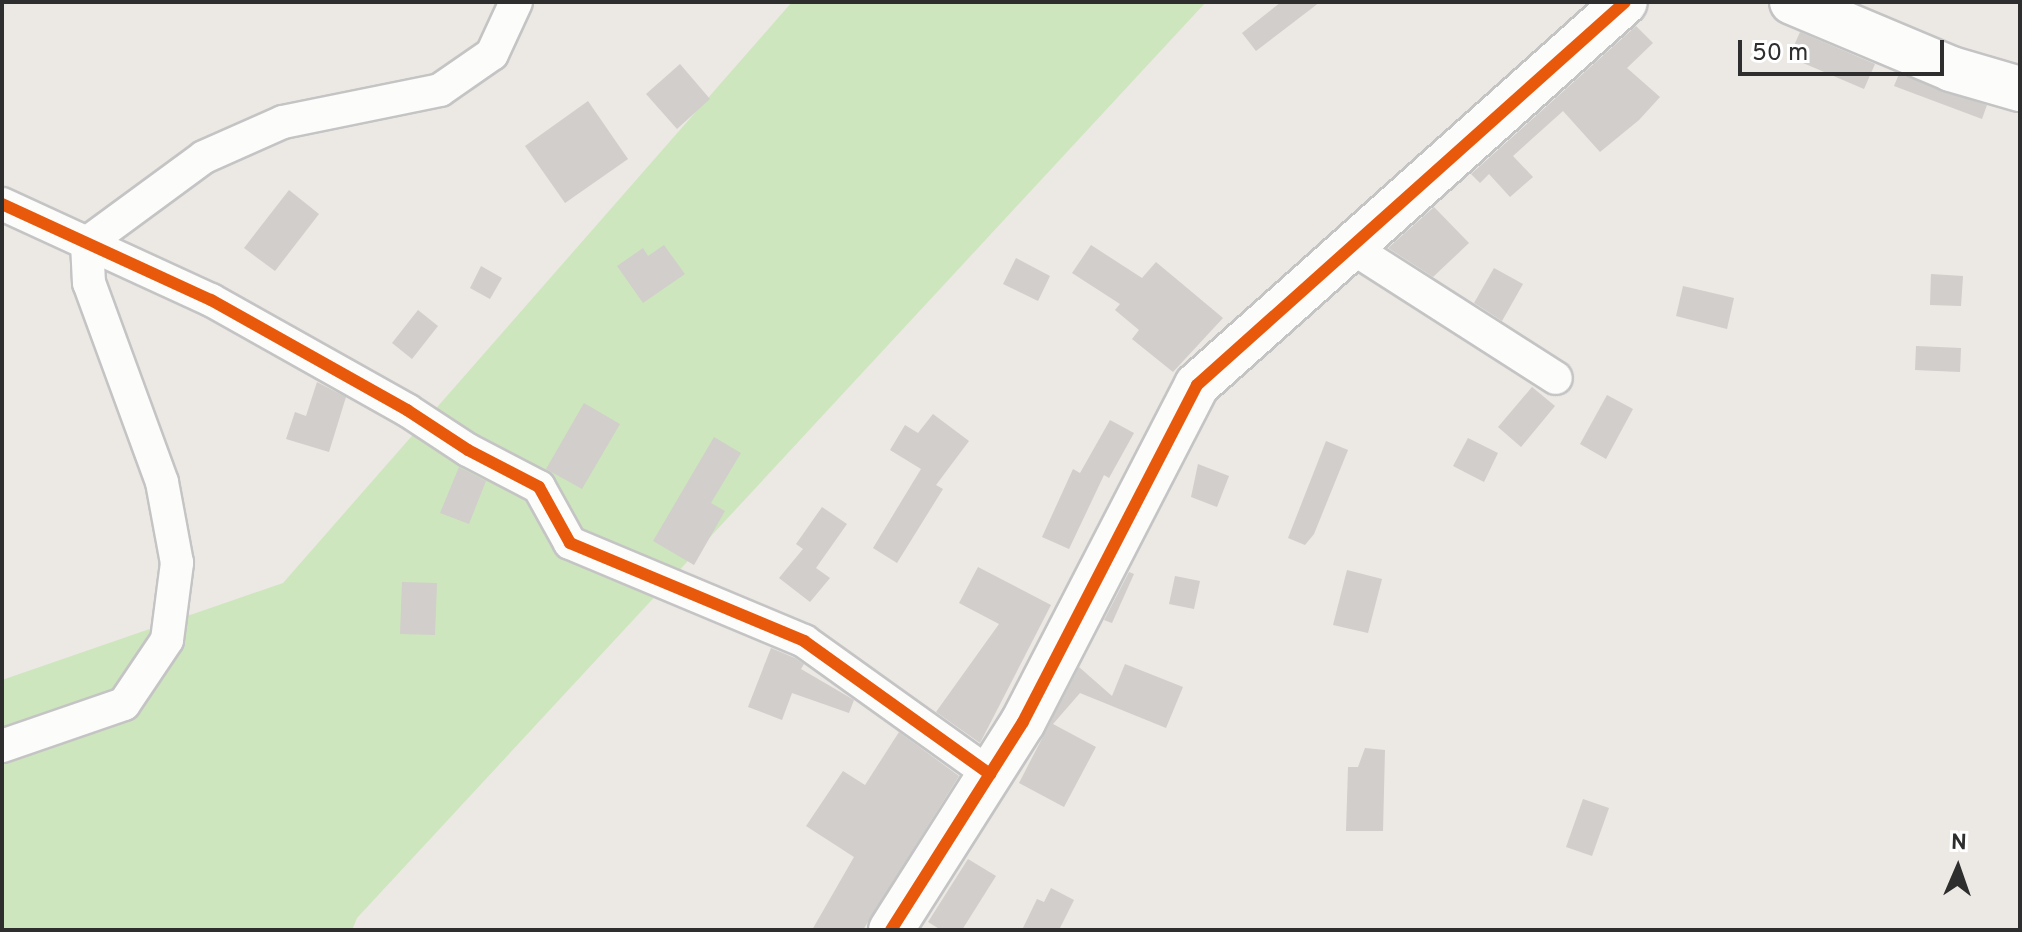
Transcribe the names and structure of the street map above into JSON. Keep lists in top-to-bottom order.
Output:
{
  "scale_bar": "50 m",
  "north": "top"
}
